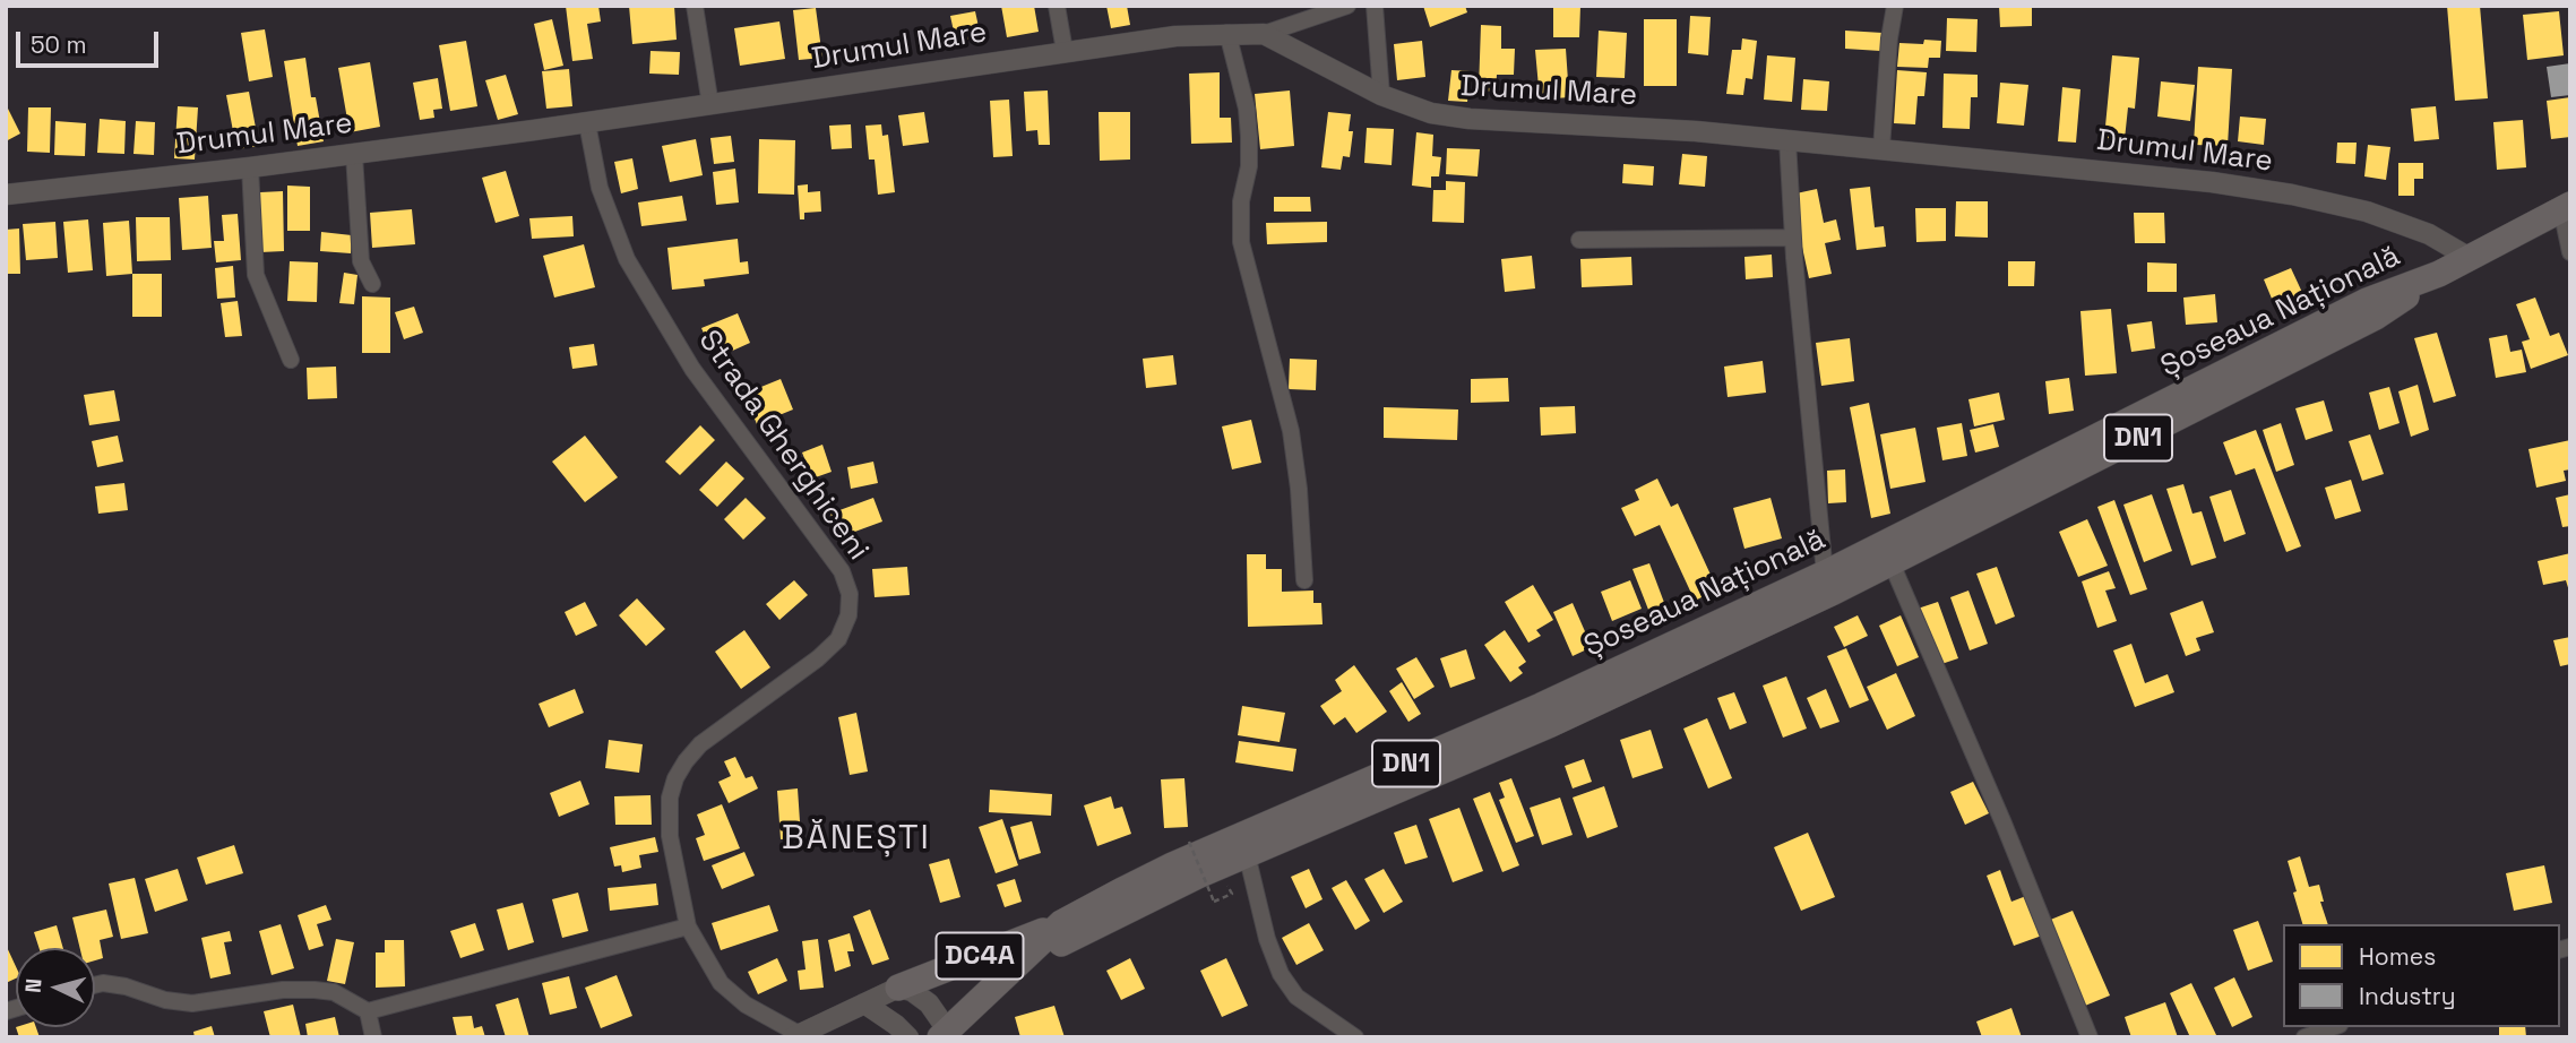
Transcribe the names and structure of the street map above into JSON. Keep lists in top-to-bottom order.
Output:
{
  "streets": {
    "highway": ["Șoseaua Națională", "DN1", "DC4A"],
    "street": ["Drumul Mare", "Strada Gherghiceni"]
  },
  "crossings": [
    ["Drumul Mare", "Șoseaua Națională"],
    ["Drumul Mare", "Strada Gherghiceni"],
    ["Șoseaua Națională", "DC4A"],
    ["Strada Gherghiceni", "DC4A"]
  ],
  "districts": ["BĂNEȘTI"],
  "legend": ["Homes", "Industry"],
  "scale_bar": "50 m",
  "north": "left"
}
